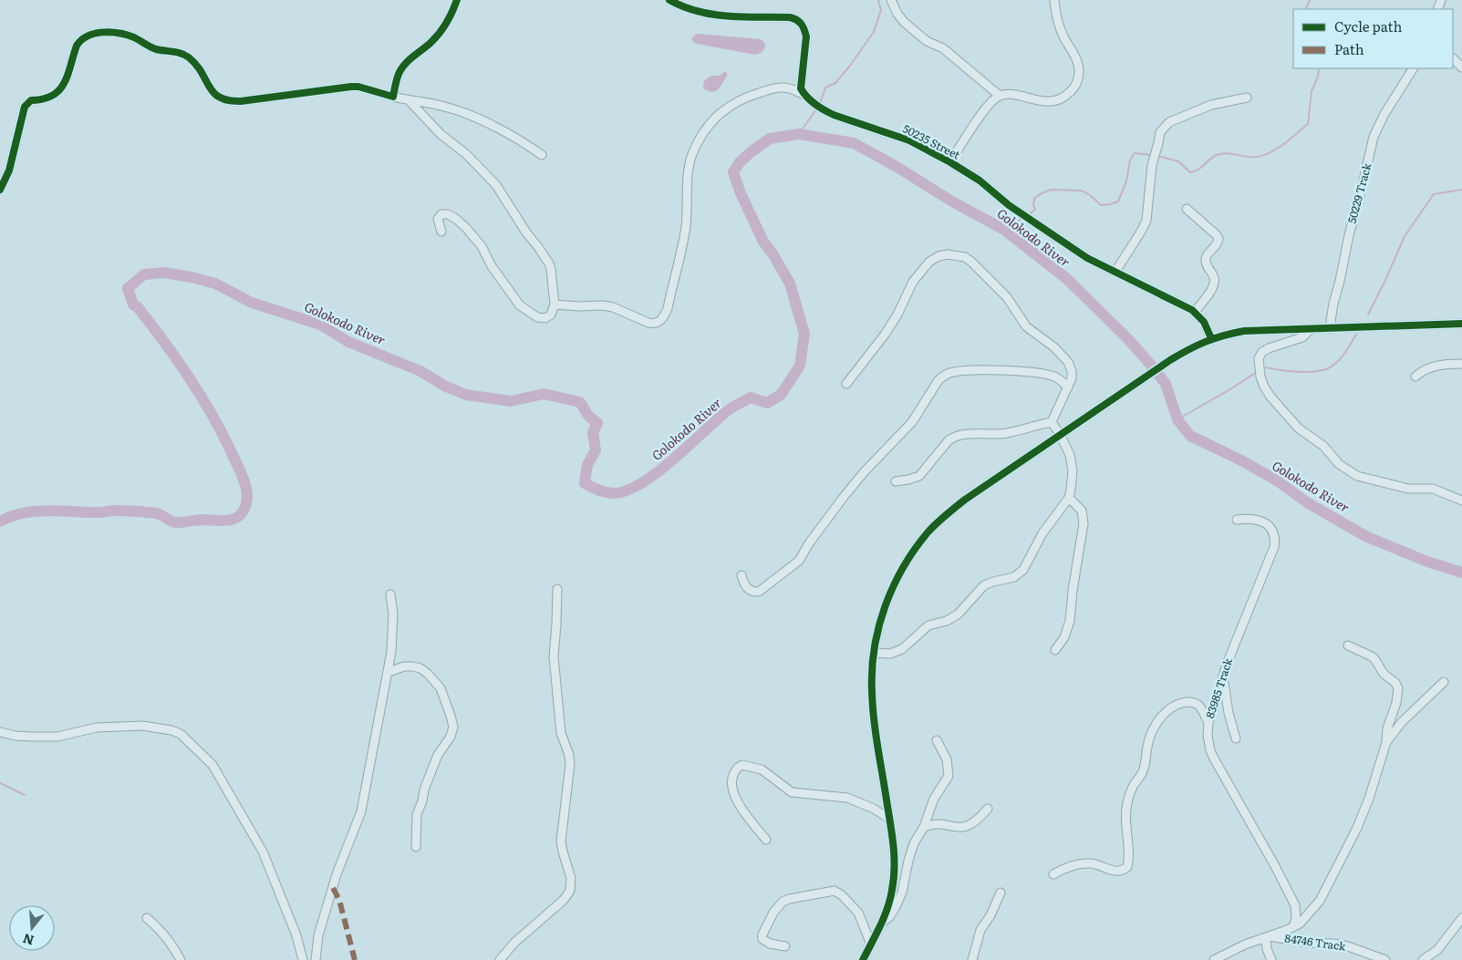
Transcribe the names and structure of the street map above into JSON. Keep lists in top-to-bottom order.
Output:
{
  "streets": {
    "street": [
      "50235 Street",
      "50229 Track",
      "83985 Track",
      "84746 Track"
    ]
  },
  "water": ["Golokodo River"],
  "legend": ["Cycle path", "Path"],
  "north": "bottom"
}
